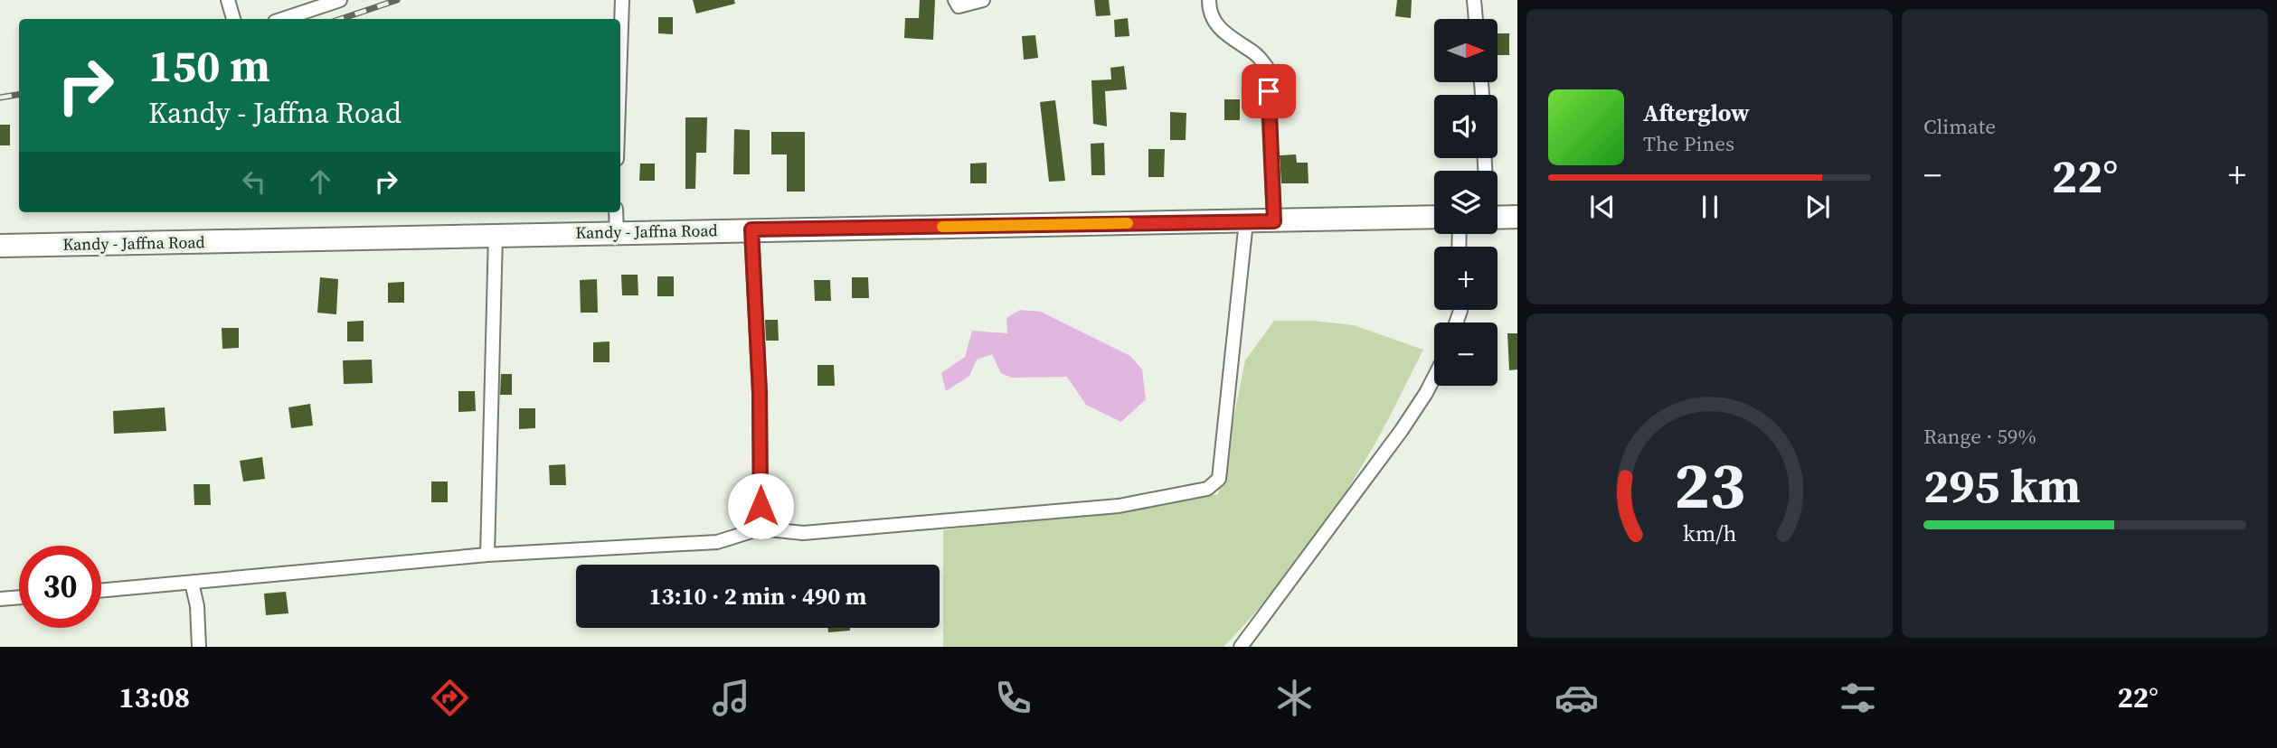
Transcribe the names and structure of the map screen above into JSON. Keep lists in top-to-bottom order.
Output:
{
  "streets": {
    "highway": ["Kandy - Jaffna Road"]
  },
  "north": "right",
  "page": {
    "tile": [
      "Climate",
      ["Range · 59%", "295 km"]
    ],
    "map_buttons": ["+", "−"],
    "turn": ["150 m", "Kandy - Jaffna Road"],
    "song": ["Afterglow", "The Pines"],
    "heat": ["−", "22°", "+"],
    "limit": "30",
    "trip": "13:10 · 2 min · 490 m",
    "tabs": ["13:08", "22°"],
    "gauge": ["23", "km/h"]
  }
}
